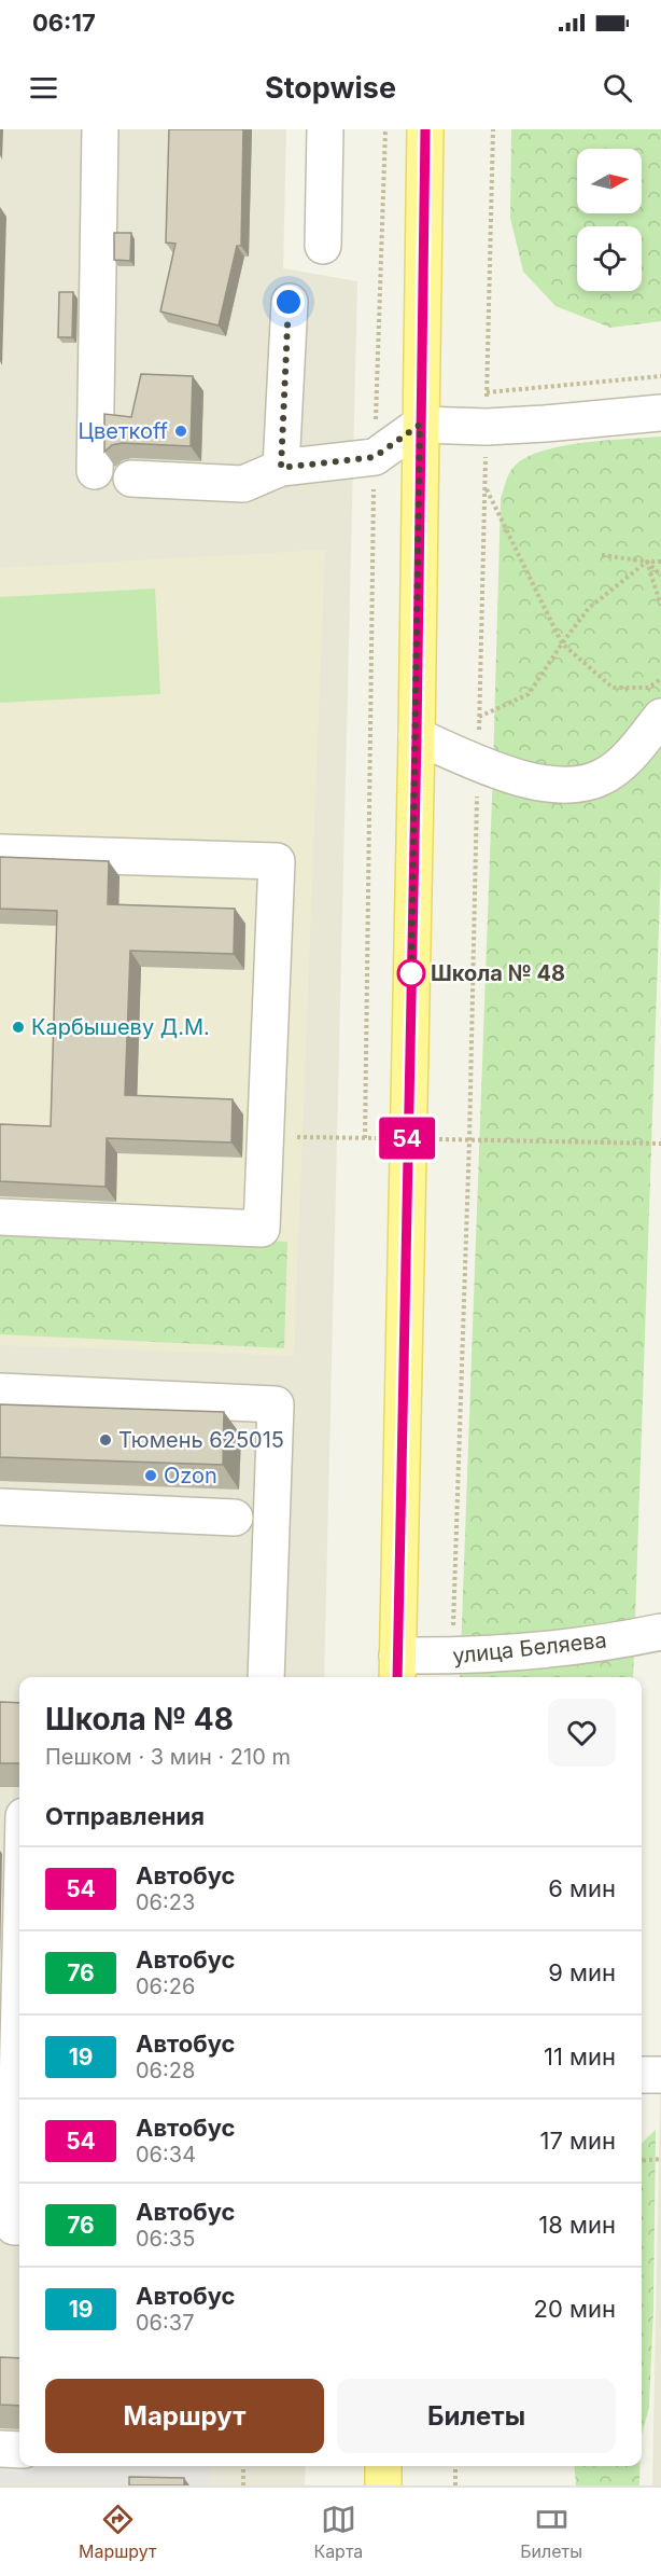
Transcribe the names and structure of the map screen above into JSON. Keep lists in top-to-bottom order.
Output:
{
  "streets": {
    "street": ["улица Беляева"]
  },
  "places": [
    "Цветкоff",
    "Школа № 48",
    "Карбышеву Д.М.",
    "Тюмень 625015",
    "Ozon"
  ],
  "lines": ["bus line 54"],
  "north": "right",
  "page": {
    "status": "06:17",
    "header": "Stopwise",
    "on_map": "54",
    "heading": [
      ["Школа № 48", "Пешком · 3 мин · 210 m"],
      "Отправления"
    ],
    "list": [
      {
        "mark": "54",
        "name": "Автобус",
        "note": "06:23",
        "value": "6 мин"
      },
      {
        "mark": "76",
        "name": "Автобус",
        "note": "06:26",
        "value": "9 мин"
      },
      {
        "mark": "19",
        "name": "Автобус",
        "note": "06:28",
        "value": "11 мин"
      },
      {
        "mark": "54",
        "name": "Автобус",
        "note": "06:34",
        "value": "17 мин"
      },
      {
        "mark": "76",
        "name": "Автобус",
        "note": "06:35",
        "value": "18 мин"
      },
      {
        "mark": "19",
        "name": "Автобус",
        "note": "06:37",
        "value": "20 мин"
      }
    ],
    "buttons": ["Маршрут", "Билеты"],
    "tabs": ["Маршрут", "Карта", "Билеты"]
  }
}
